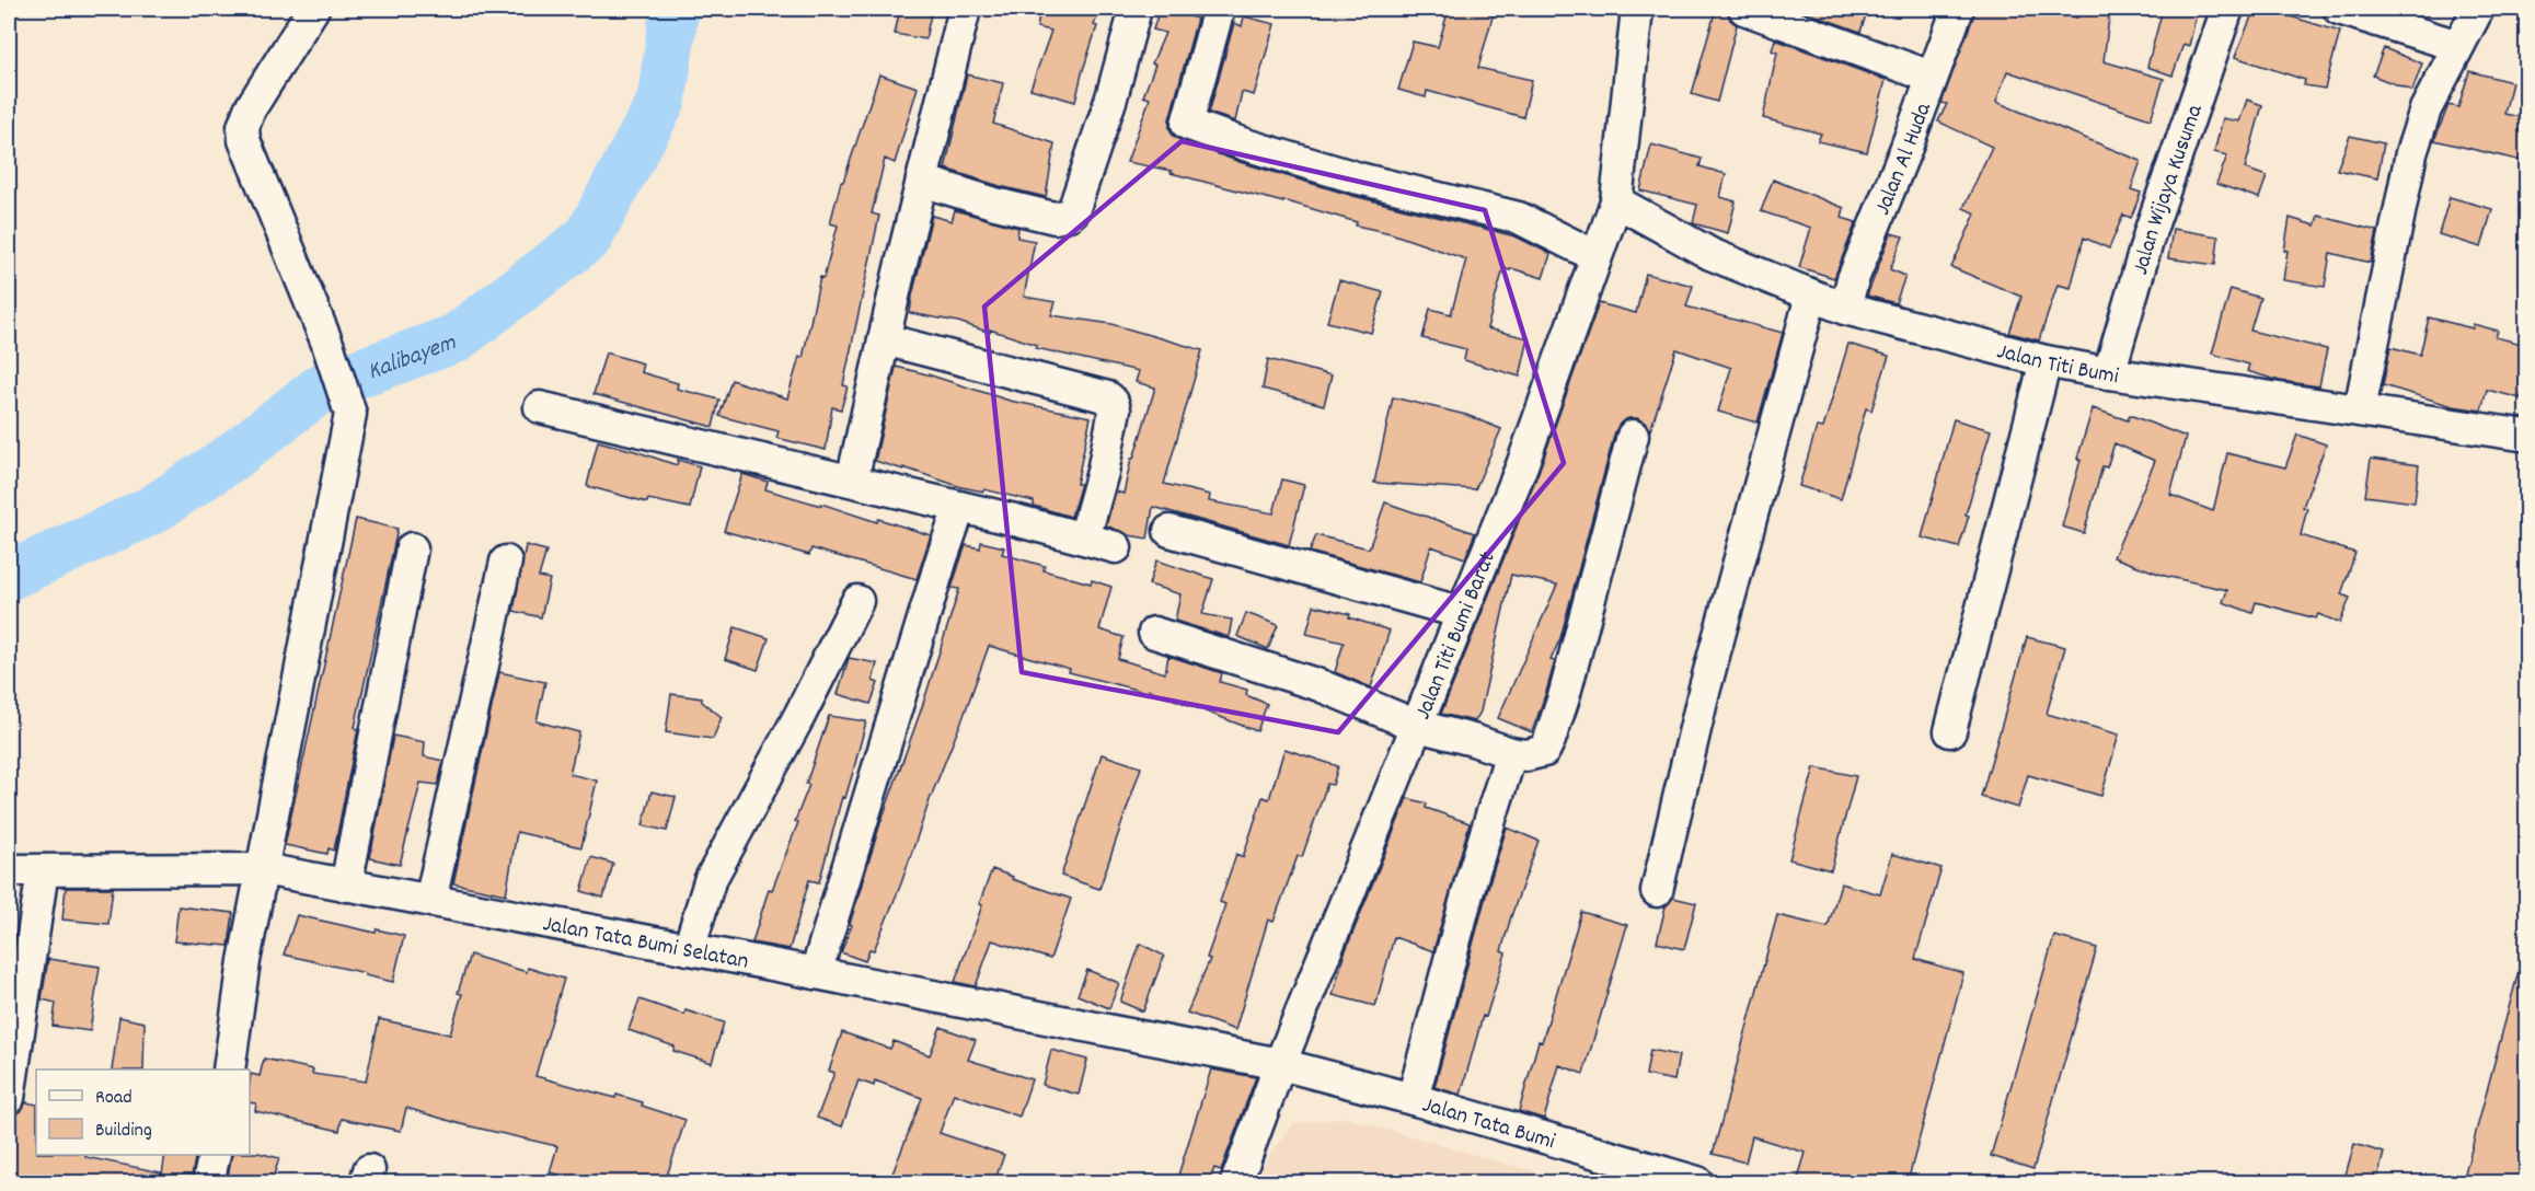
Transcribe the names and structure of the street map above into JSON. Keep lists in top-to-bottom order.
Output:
{
  "streets": {
    "street": [
      "Jalan Al Huda",
      "Jalan Wijaya Kusuma",
      "Jalan Titi Bumi",
      "Jalan Titi Bumi Barat",
      "Jalan Tata Bumi Selatan",
      "Jalan Tata Bumi"
    ]
  },
  "crossings": [
    ["Jalan Al Huda", "Jalan Titi Bumi"],
    ["Jalan Wijaya Kusuma", "Jalan Titi Bumi"],
    ["Jalan Titi Bumi", "Jalan Titi Bumi Barat"],
    ["Jalan Titi Bumi Barat", "Jalan Tata Bumi Selatan"],
    ["Jalan Titi Bumi Barat", "Jalan Tata Bumi"],
    ["Jalan Tata Bumi Selatan", "Jalan Tata Bumi"]
  ],
  "water": ["Kalibayem"],
  "legend": ["Road", "Building"]
}
